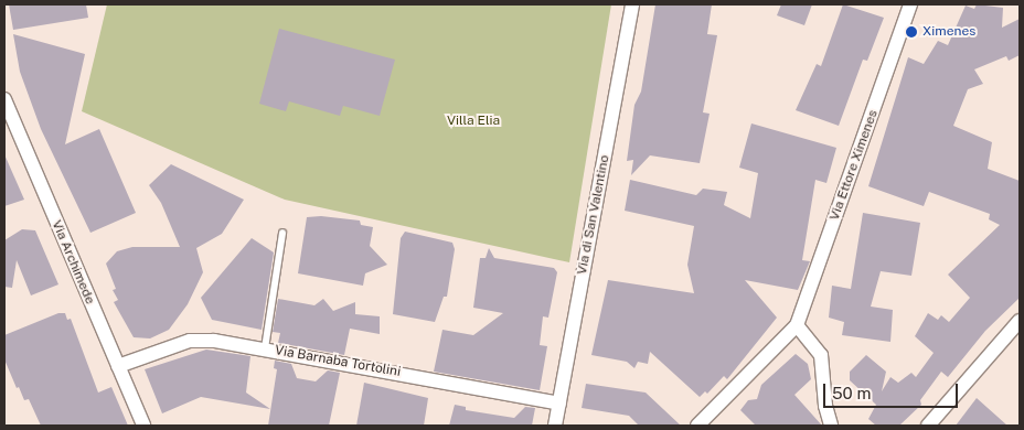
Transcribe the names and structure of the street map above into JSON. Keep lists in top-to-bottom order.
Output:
{
  "streets": {
    "street": [
      "Via Ettore Ximenes",
      "Via di San Valentino",
      "Via Archimede",
      "Via Barnaba Tortolini"
    ]
  },
  "crossings": [
    ["Via di San Valentino", "Via Barnaba Tortolini"],
    ["Via Archimede", "Via Barnaba Tortolini"]
  ],
  "parks": ["Villa Elia"],
  "places": ["Ximenes"],
  "scale_bar": "50 m"
}
